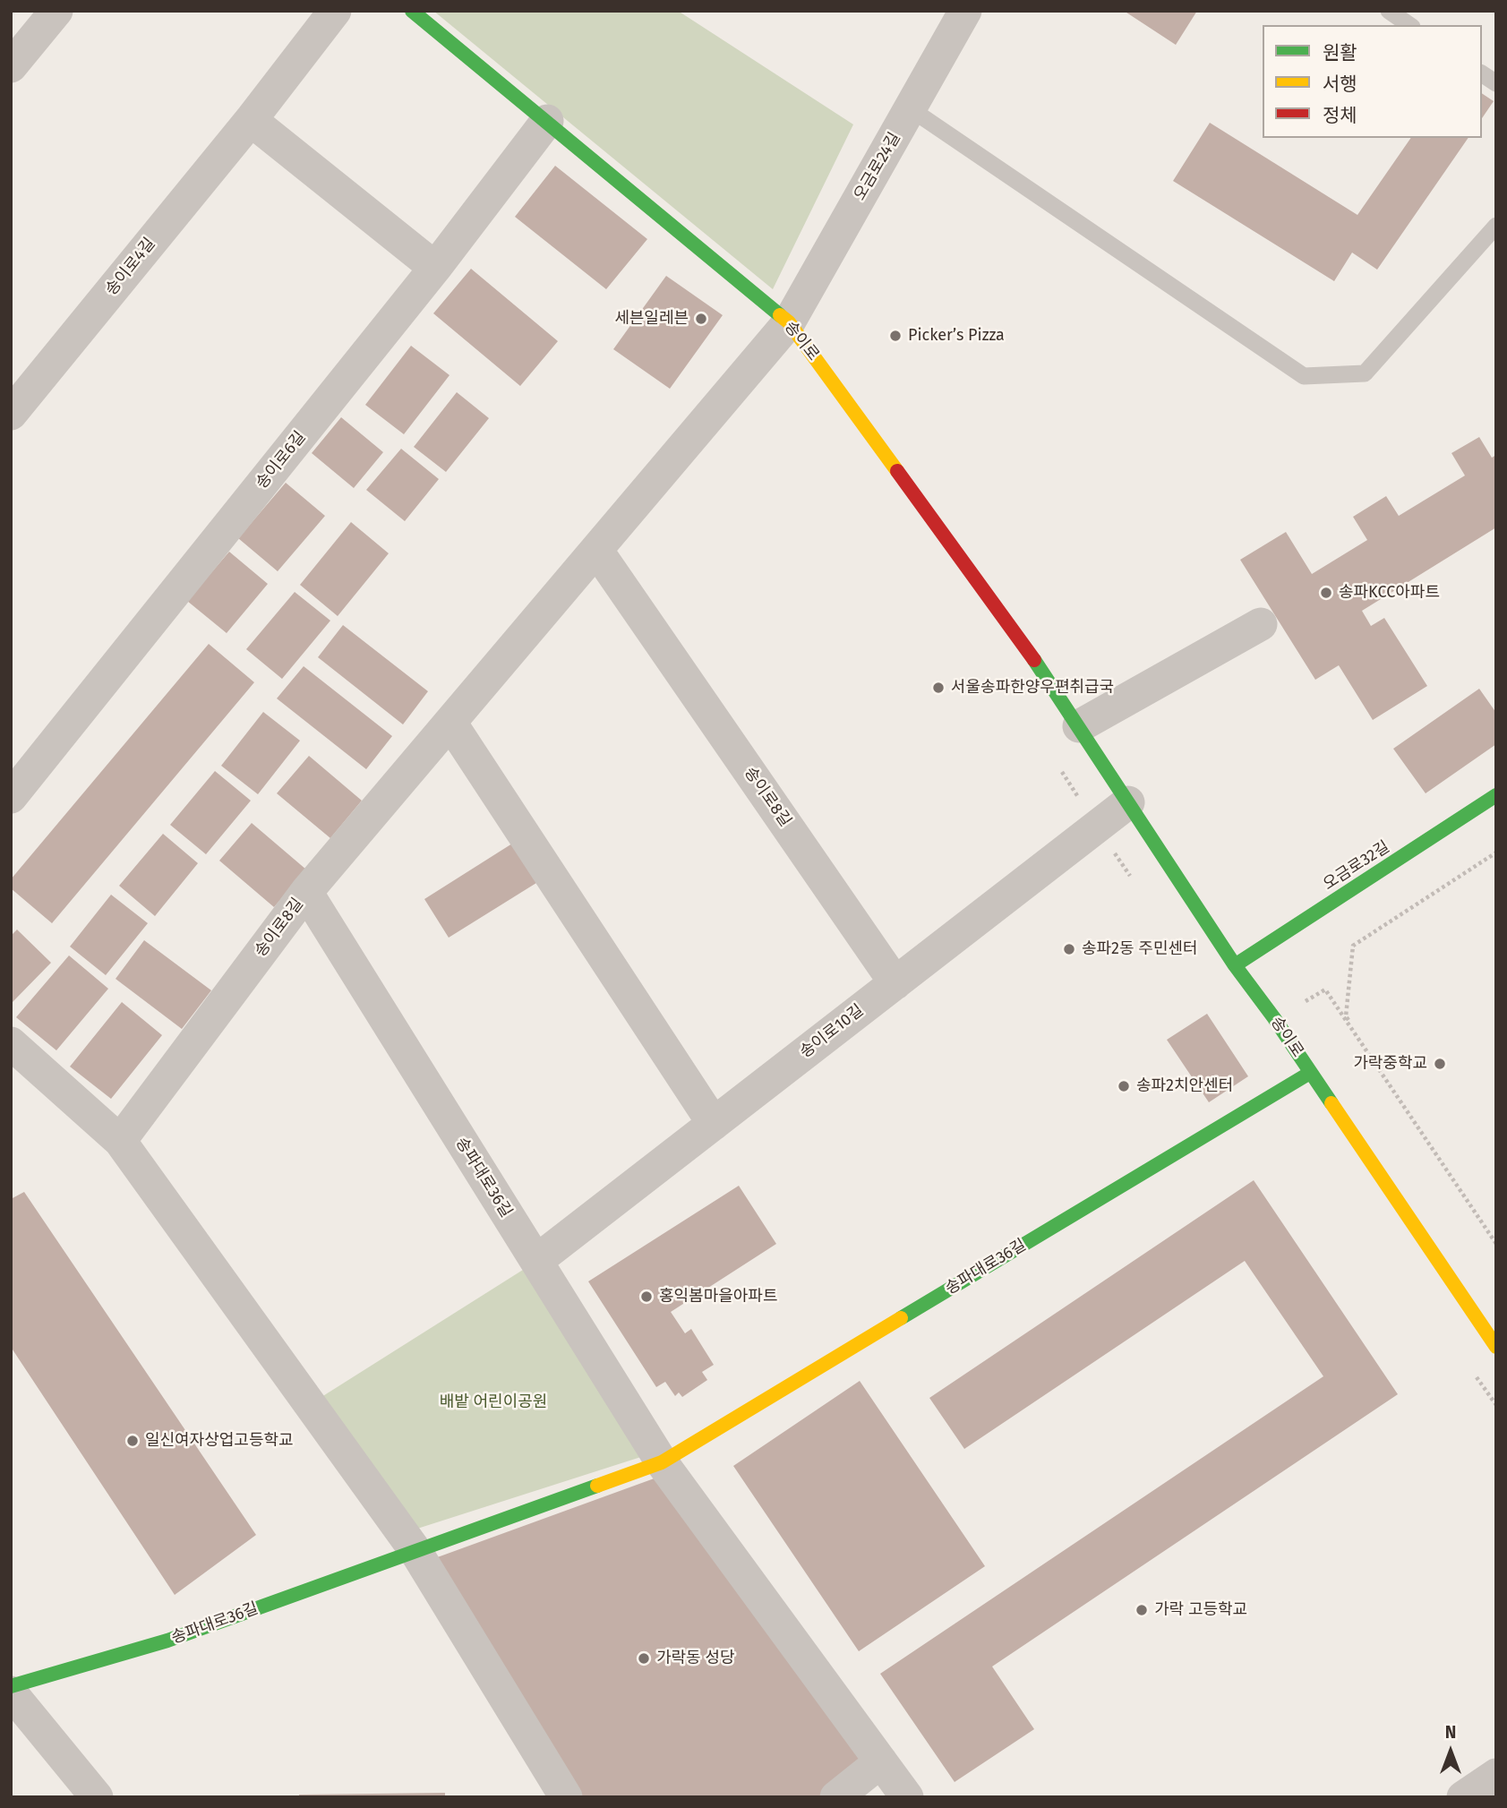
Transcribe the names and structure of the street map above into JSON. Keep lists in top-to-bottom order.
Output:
{
  "streets": {
    "street": [
      "오금로24길",
      "송이로4길",
      "송이로",
      "송이로6길",
      "송이로8길",
      "오금로32길",
      "송이로10길",
      "송파대로36길"
    ]
  },
  "crossings": [
    ["오금로24길", "송이로"],
    ["오금로24길", "송이로8길"],
    ["송이로", "송이로6길"],
    ["송이로", "송이로8길"],
    ["송이로", "오금로32길"],
    ["송이로", "송이로10길"],
    ["송이로", "송파대로36길"],
    ["송이로8길", "송이로10길"],
    ["송이로8길", "송파대로36길"],
    ["송이로10길", "송파대로36길"]
  ],
  "parks": ["배밭 어린이공원"],
  "places": [
    "세븐일레븐",
    "Picker’s Pizza",
    "송파KCC아파트",
    "서울송파한양우편취급국",
    "송파2동 주민센터",
    "가락중학교",
    "송파2치안센터",
    "홍익봄마을아파트",
    "일신여자상업고등학교",
    "가락 고등학교",
    "가락동 성당"
  ],
  "legend": ["원활", "서행", "정체"],
  "north": "top"
}
